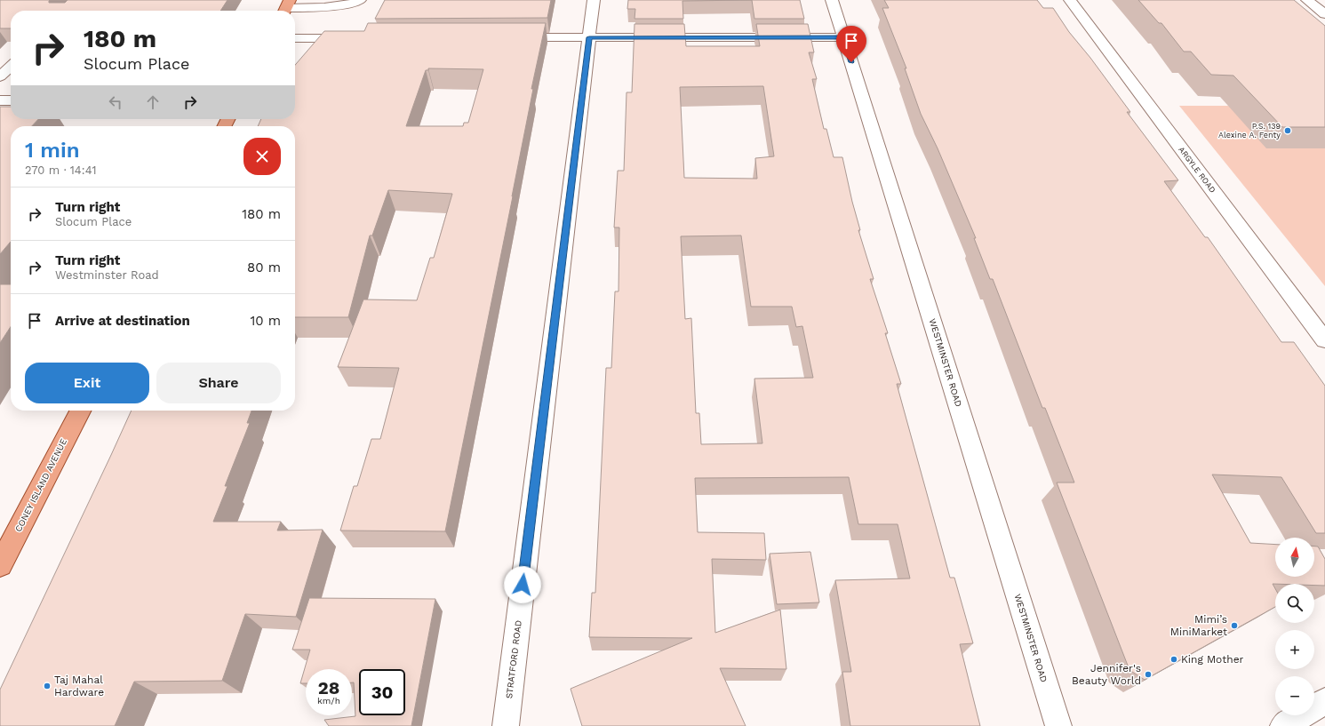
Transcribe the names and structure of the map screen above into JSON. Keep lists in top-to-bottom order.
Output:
{
  "streets": {
    "main road": ["CONEY ISLAND AVENUE"],
    "street": ["ARGYLE ROAD", "WESTMINSTER ROAD", "STRATFORD ROAD"]
  },
  "places": [
    "P.S. 139 Alexine A. Fenty",
    "Mimi’s MiniMarket",
    "King Mother",
    "Jennifer's Beauty World",
    "Taj Mahal Hardware"
  ],
  "north": "top",
  "page": {
    "turn": ["180 m", "Slocum Place"],
    "heading": ["1 min", "270 m · 14:41"],
    "list": [
      {
        "name": "Turn right",
        "note": "Slocum Place",
        "value": "180 m"
      },
      {
        "name": "Turn right",
        "note": "Westminster Road",
        "value": "80 m"
      },
      {
        "name": "Arrive at destination",
        "value": "10 m"
      }
    ],
    "buttons": ["Exit", "Share"],
    "map_buttons": ["+", "−"],
    "speed": "28 km/h",
    "limit": "30"
  }
}
